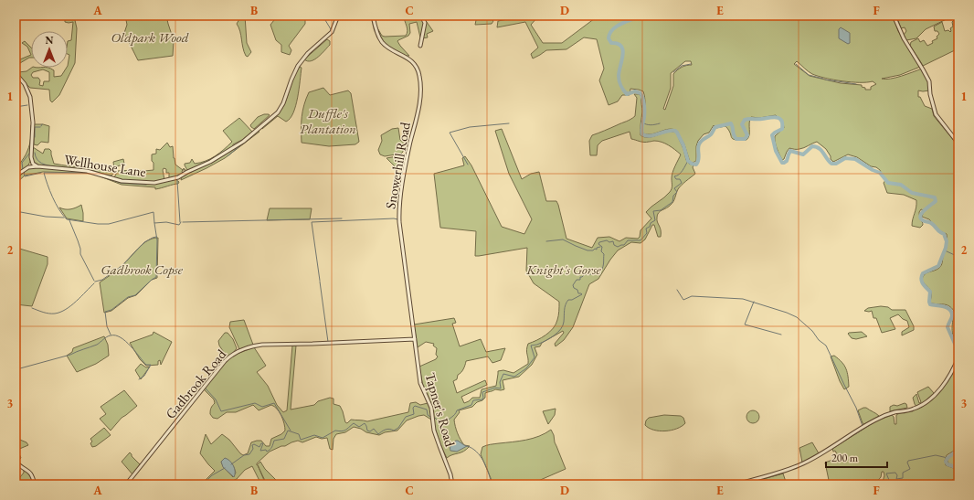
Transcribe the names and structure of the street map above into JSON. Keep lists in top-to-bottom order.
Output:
{
  "streets": {
    "street": [
      "Wellhouse Lane",
      "Snowerhill Road",
      "Gadbrook Road",
      "Tapner's Road"
    ]
  },
  "crossings": [
    ["Snowerhill Road", "Gadbrook Road"],
    ["Snowerhill Road", "Tapner's Road"],
    ["Gadbrook Road", "Tapner's Road"]
  ],
  "parks": [
    "Oldpark Wood",
    "Duffle's Plantation",
    "Gadbrook Copse",
    "Knight's Gorse"
  ],
  "scale_bar": "200 m",
  "north": "top",
  "grid": {
    "columns": [
      "A",
      "B",
      "C",
      "D",
      "E",
      "F"
    ],
    "rows": ["1", "2", "3"]
  }
}
